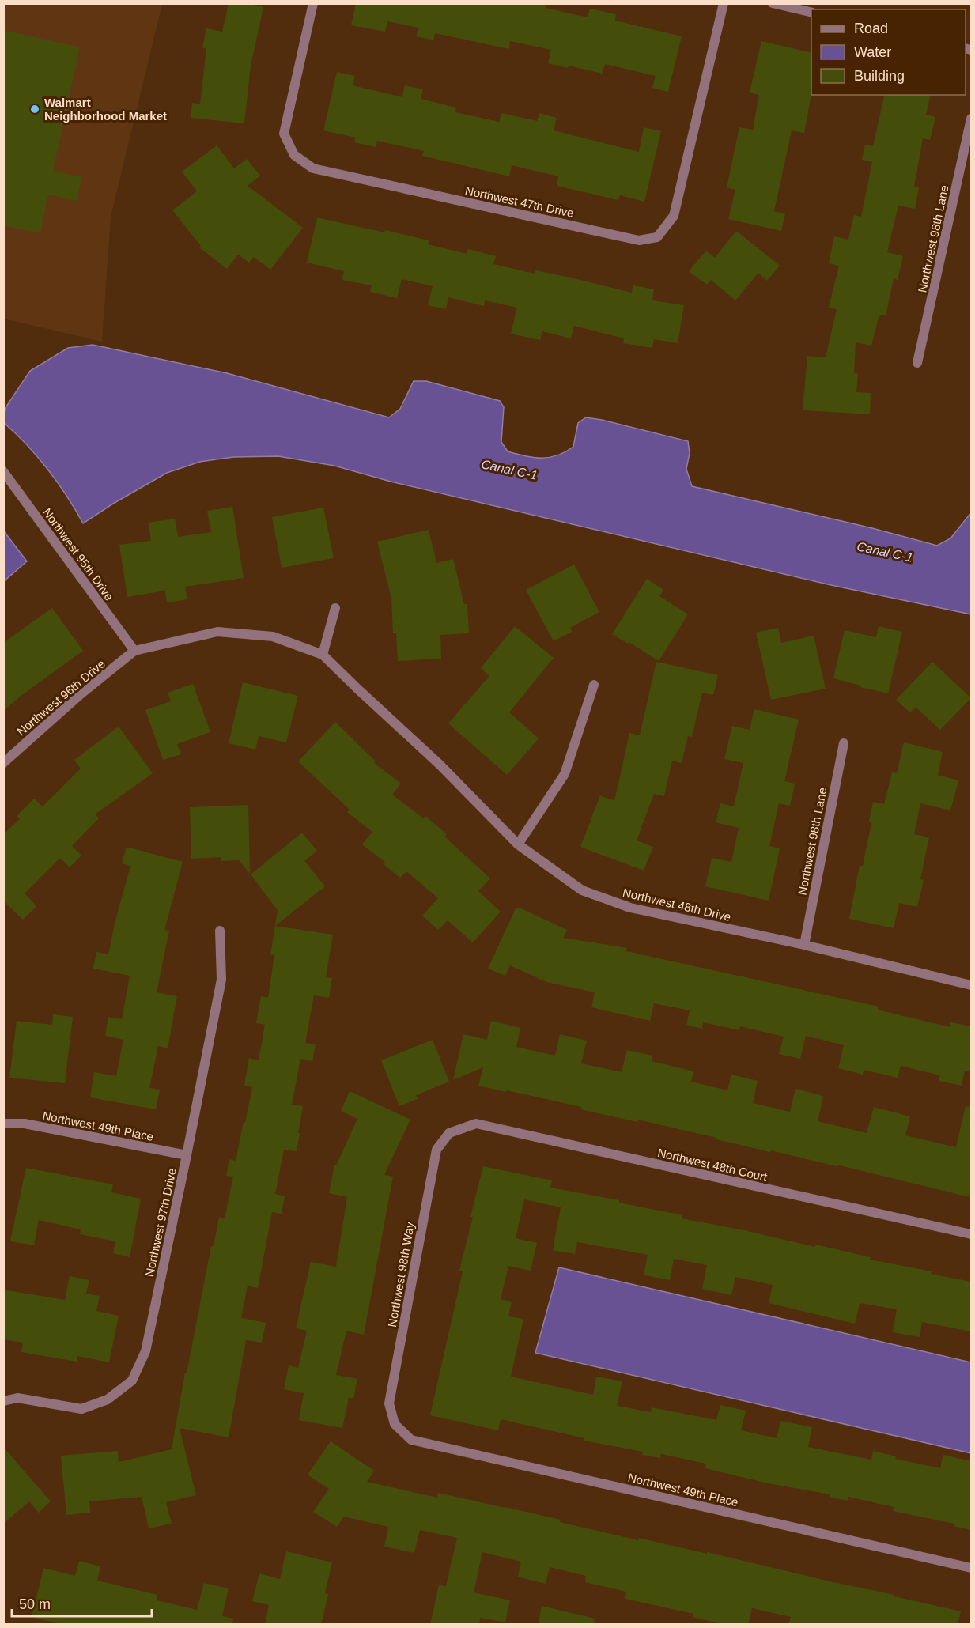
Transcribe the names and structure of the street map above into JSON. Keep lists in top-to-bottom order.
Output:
{
  "streets": {
    "street": [
      "Northwest 47th Drive",
      "Northwest 98th Lane",
      "Northwest 95th Drive",
      "Northwest 96th Drive",
      "Northwest 48th Drive",
      "Northwest 49th Place",
      "Northwest 48th Court",
      "Northwest 97th Drive",
      "Northwest 98th Way"
    ]
  },
  "crossings": [
    ["Northwest 98th Lane", "Northwest 48th Drive"],
    ["Northwest 95th Drive", "Northwest 96th Drive"],
    ["Northwest 95th Drive", "Northwest 48th Drive"],
    ["Northwest 96th Drive", "Northwest 48th Drive"],
    ["Northwest 49th Place", "Northwest 97th Drive"],
    ["Northwest 49th Place", "Northwest 98th Way"],
    ["Northwest 48th Court", "Northwest 98th Way"]
  ],
  "water": ["Canal C-1"],
  "places": ["Walmart Neighborhood Market"],
  "legend": ["Road", "Water", "Building"],
  "scale_bar": "50 m"
}
